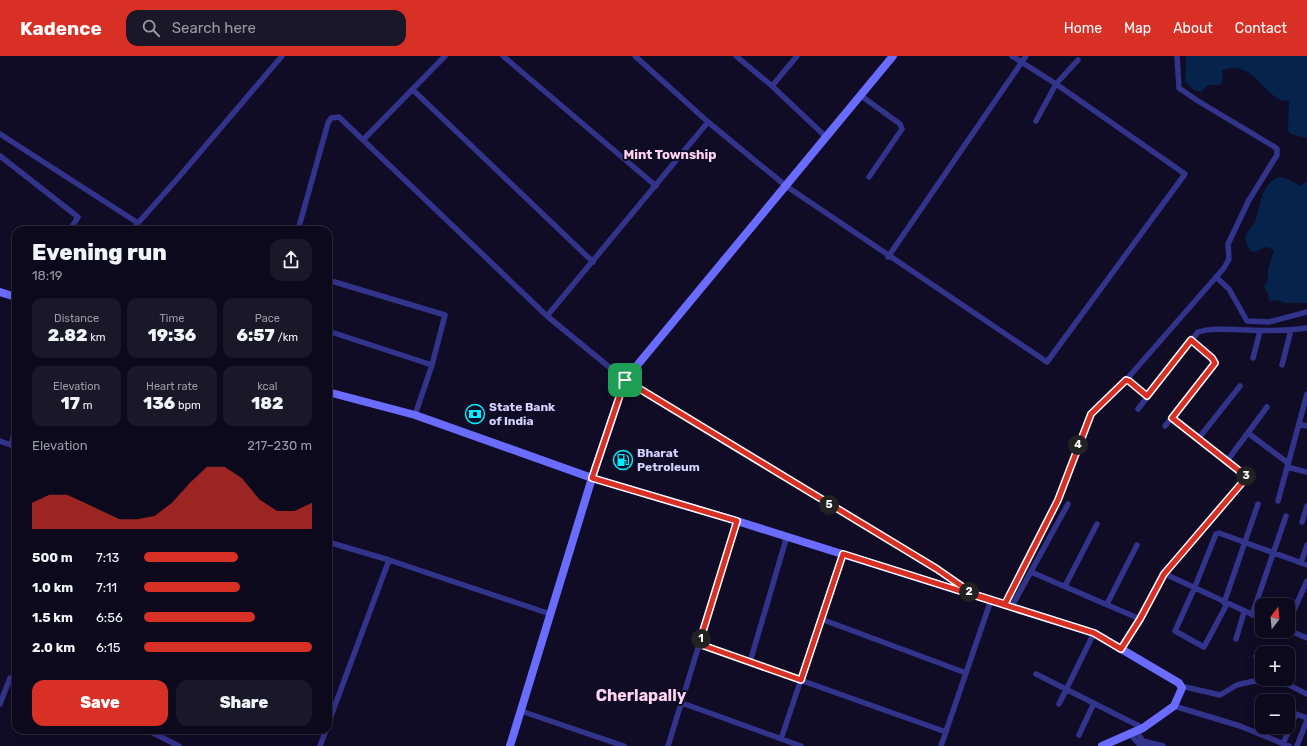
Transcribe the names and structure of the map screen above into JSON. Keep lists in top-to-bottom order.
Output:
{
  "districts": ["Mint Township", "Cherlapally"],
  "places": {
    "bank": ["State Bank of India"],
    "fuel station": ["Bharat Petroleum"]
  },
  "north": "top",
  "page": {
    "header": "Kadence",
    "search": "Search here",
    "nav": [
      "Home",
      "Map",
      "About",
      "Contact"
    ],
    "heading": ["Evening run", "18:19"],
    "stats": [
      ["Distance", "2.82 km"],
      ["Time", "19:36"],
      ["Pace", "6:57 /km"],
      ["Elevation", "17 m"],
      ["Heart rate", "136 bpm"],
      ["kcal", "182"]
    ],
    "chart": ["Elevation", "217–230 m"],
    "pins": [
      "4",
      "3",
      "5",
      "2",
      "1"
    ],
    "list": [
      {
        "name": "500 m",
        "note": "7:13"
      },
      {
        "name": "1.0 km",
        "note": "7:11"
      },
      {
        "name": "1.5 km",
        "note": "6:56"
      },
      {
        "name": "2.0 km",
        "note": "6:15"
      }
    ],
    "map_buttons": ["+", "−"],
    "buttons": ["Save", "Share"]
  }
}
